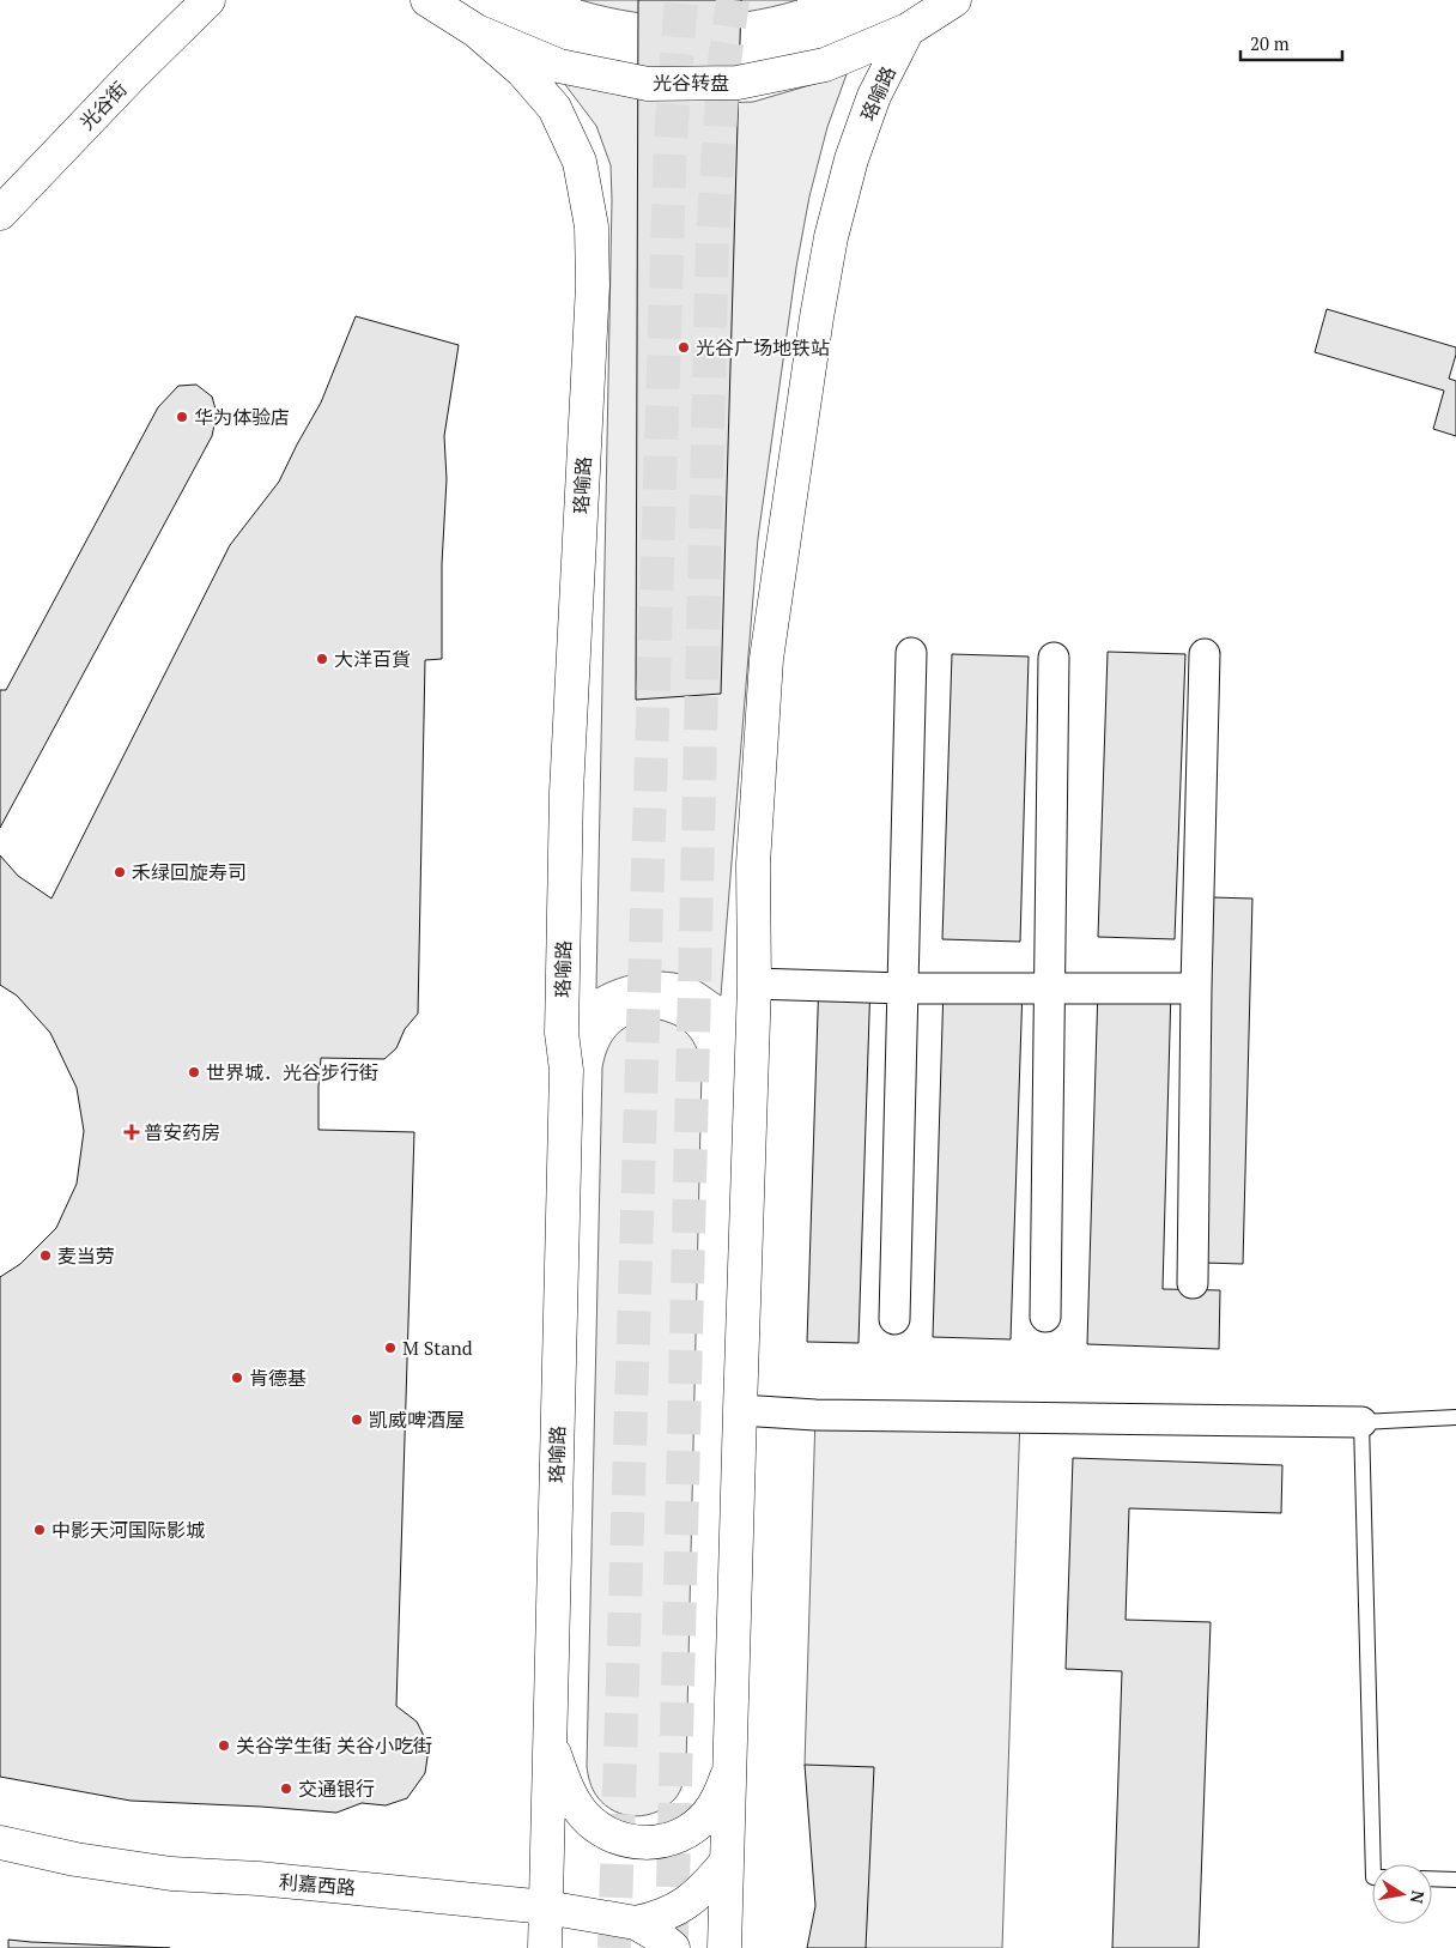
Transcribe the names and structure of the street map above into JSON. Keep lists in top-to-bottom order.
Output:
{
  "streets": {
    "main road": [
      "光谷转盘",
      "珞喻路",
      "光谷街",
      "利嘉西路"
    ]
  },
  "crossings": [
    ["光谷转盘", "珞喻路"],
    ["珞喻路", "利嘉西路"]
  ],
  "places": {
    "other": [
      "光谷广场地铁站",
      "华为体验店",
      "大洋百貨",
      "禾绿回旋寿司",
      "世界城．光谷步行街",
      "麦当劳",
      "M Stand",
      "肯德基",
      "凯威啤酒屋",
      "中影天河国际影城",
      "关谷学生街 关谷小吃街",
      "交通银行"
    ],
    "health": ["普安药房"]
  },
  "scale_bar": "20 m",
  "north": "right"
}
